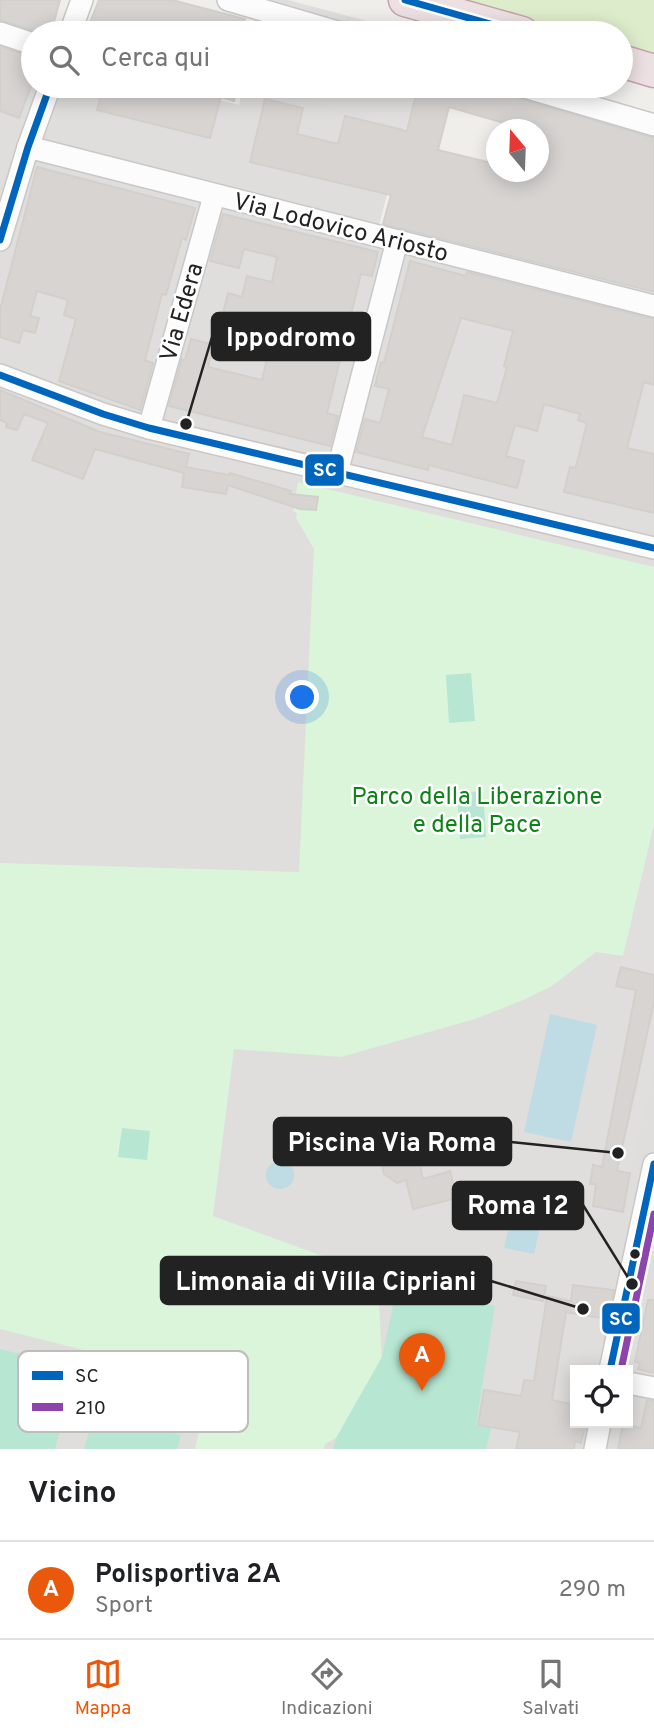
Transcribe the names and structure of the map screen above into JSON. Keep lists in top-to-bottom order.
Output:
{
  "streets": {
    "street": ["Via Lodovico Ariosto", "Via Edera"]
  },
  "crossings": [
    ["Via Lodovico Ariosto", "Via Edera"]
  ],
  "parks": ["Parco della Liberazione e della Pace"],
  "places": [
    "Ippodromo",
    "Piscina Via Roma",
    "Roma 12",
    "Limonaia di Villa Cipriani"
  ],
  "lines": ["transit line SC", "transit line 210"],
  "legend": ["SC", "210"],
  "north": "top",
  "page": {
    "search": "Cerca qui",
    "pins": "A",
    "heading": "Vicino",
    "list": [
      {
        "mark": "A",
        "name": "Polisportiva 2A",
        "note": "Sport",
        "value": "290 m"
      }
    ],
    "nav": ["Mappa", "Indicazioni", "Salvati"]
  }
}
